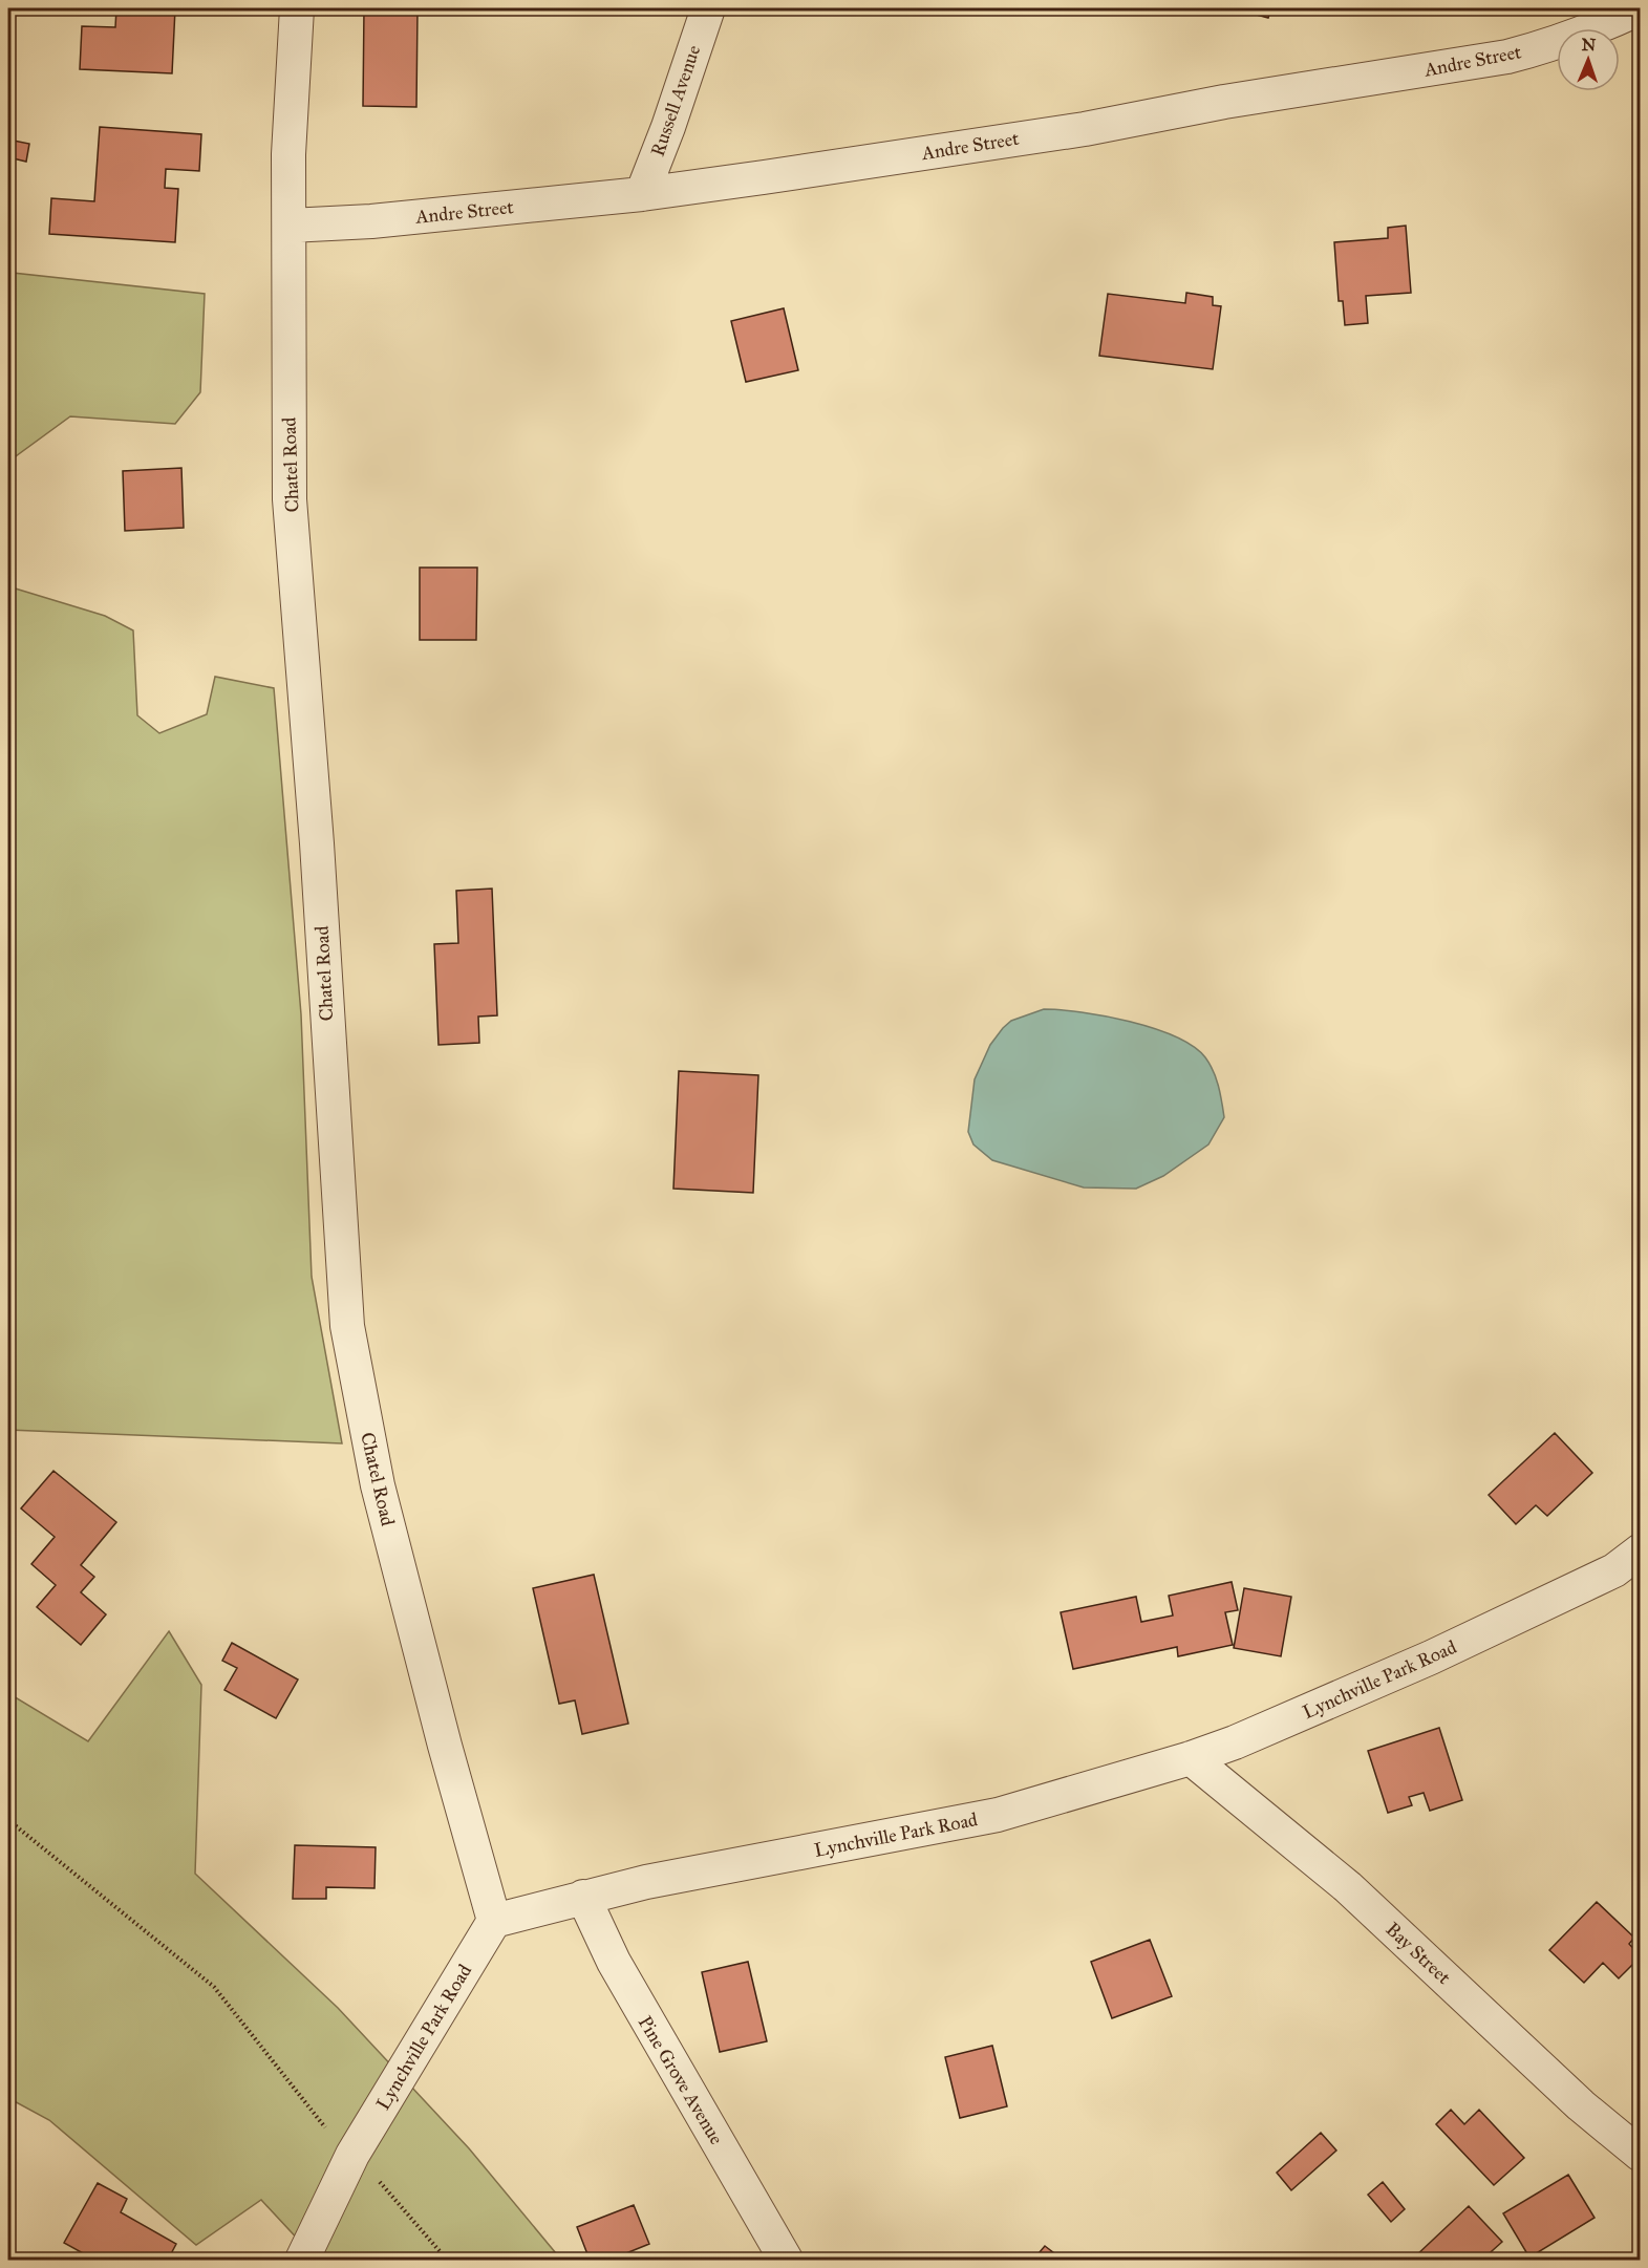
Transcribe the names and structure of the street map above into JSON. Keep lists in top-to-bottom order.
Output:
{
  "streets": {
    "street": [
      "Andre Street",
      "Russell Avenue",
      "Chatel Road",
      "Lynchville Park Road",
      "Bay Street",
      "Pine Grove Avenue"
    ]
  },
  "crossings": [
    ["Andre Street", "Russell Avenue"],
    ["Andre Street", "Chatel Road"],
    ["Chatel Road", "Lynchville Park Road"],
    ["Lynchville Park Road", "Bay Street"],
    ["Lynchville Park Road", "Pine Grove Avenue"]
  ],
  "north": "top"
}
